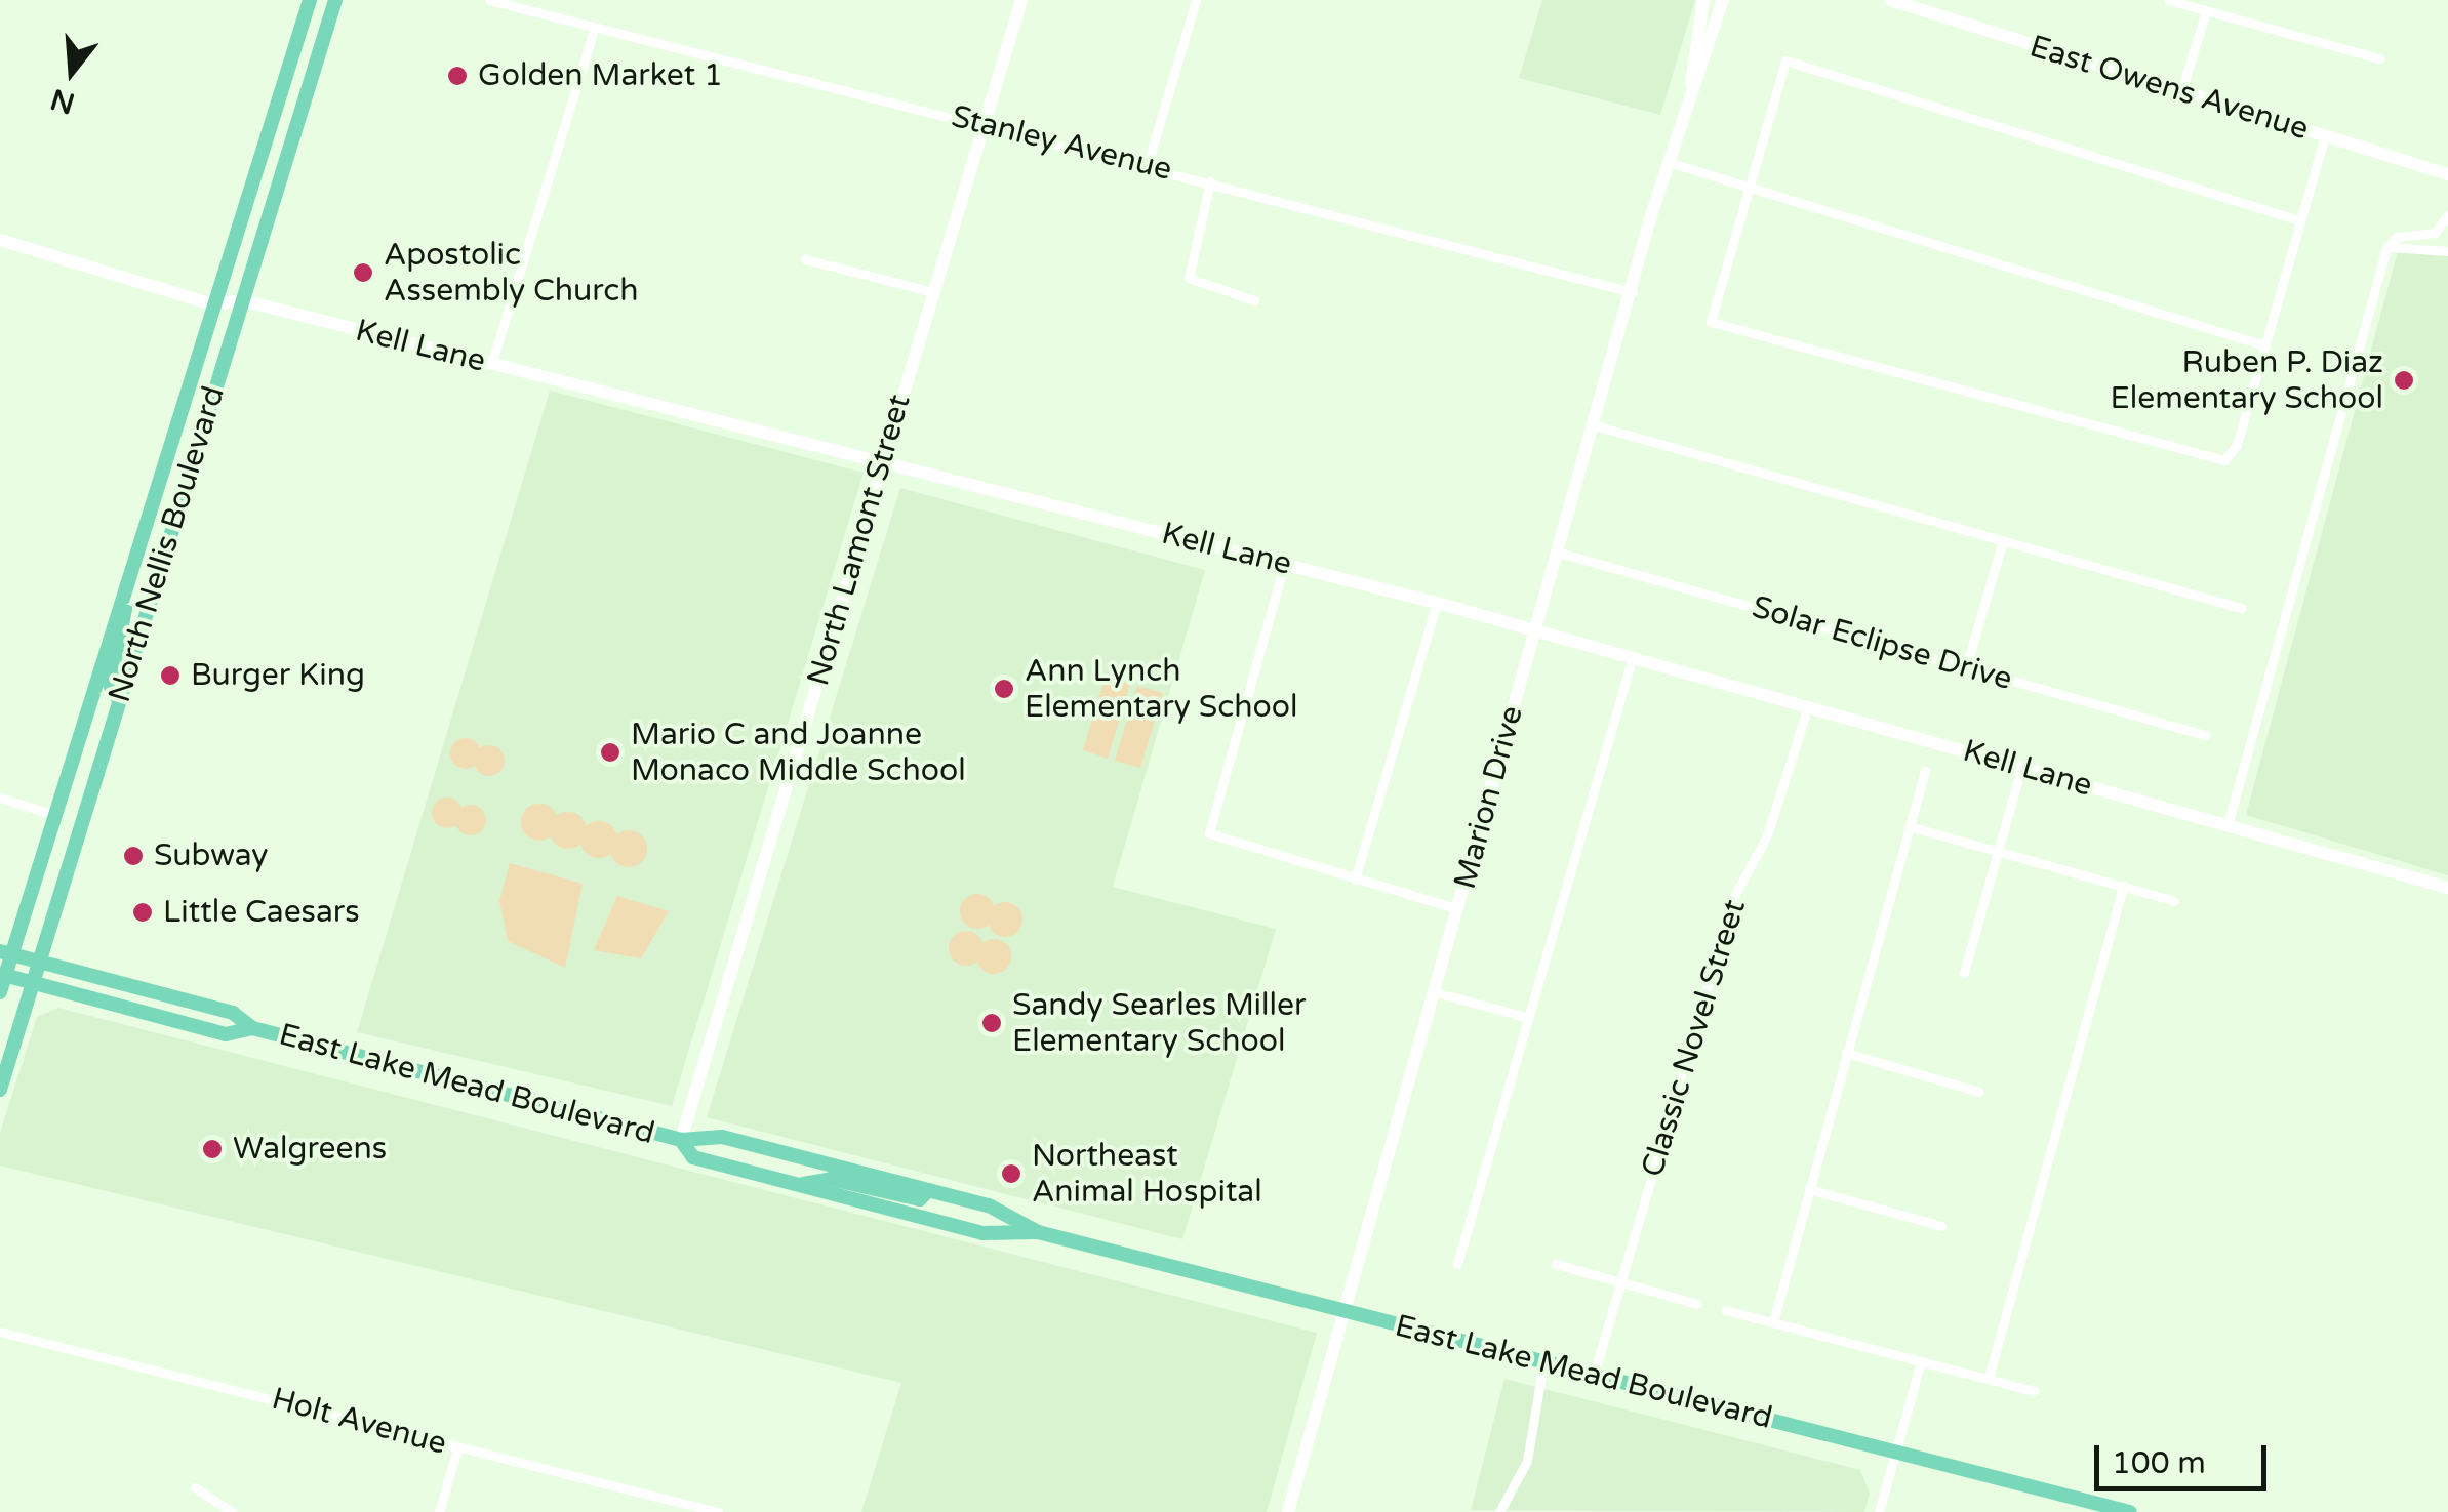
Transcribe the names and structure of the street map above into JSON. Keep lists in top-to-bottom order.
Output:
{
  "streets": {
    "main road": ["North Nellis Boulevard", "East Lake Mead Boulevard"],
    "street": [
      "East Owens Avenue",
      "Stanley Avenue",
      "Kell Lane",
      "North Lamont Street",
      "Solar Eclipse Drive",
      "Marion Drive",
      "Classic Novel Street",
      "Holt Avenue"
    ]
  },
  "crossings": [
    ["Stanley Avenue", "North Lamont Street"],
    ["Stanley Avenue", "Marion Drive"],
    ["Kell Lane", "North Lamont Street"],
    ["Kell Lane", "North Nellis Boulevard"],
    ["Kell Lane", "Marion Drive"],
    ["Kell Lane", "Classic Novel Street"],
    ["North Lamont Street", "East Lake Mead Boulevard"],
    ["North Nellis Boulevard", "East Lake Mead Boulevard"],
    ["Solar Eclipse Drive", "Marion Drive"],
    ["Marion Drive", "East Lake Mead Boulevard"],
    ["Classic Novel Street", "East Lake Mead Boulevard"]
  ],
  "places": [
    "Golden Market 1",
    "Apostolic Assembly Church",
    "Ruben P. Diaz Elementary School",
    "Burger King",
    "Ann Lynch Elementary School",
    "Mario C and Joanne Monaco Middle School",
    "Subway",
    "Little Caesars",
    "Sandy Searles Miller Elementary School",
    "Walgreens",
    "Northeast Animal Hospital"
  ],
  "scale_bar": "100 m",
  "north": "bottom"
}
